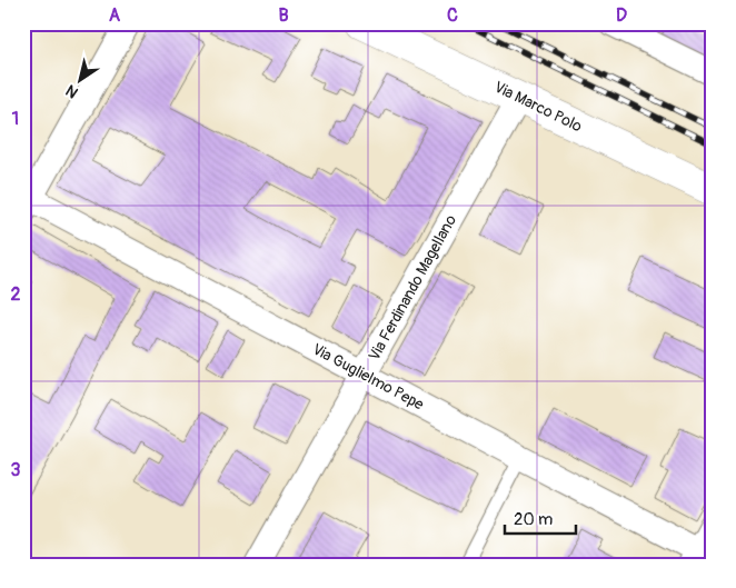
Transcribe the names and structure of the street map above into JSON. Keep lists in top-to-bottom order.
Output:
{
  "streets": {
    "street": ["Via Marco Polo", "Via Ferdinando Magellano", "Via Guglielmo Pepe"]
  },
  "crossings": [
    ["Via Marco Polo", "Via Ferdinando Magellano"],
    ["Via Ferdinando Magellano", "Via Guglielmo Pepe"]
  ],
  "scale_bar": "20 m",
  "north": "bottom left",
  "grid": {
    "columns": [
      "A",
      "B",
      "C",
      "D"
    ],
    "rows": ["1", "2", "3"]
  }
}
